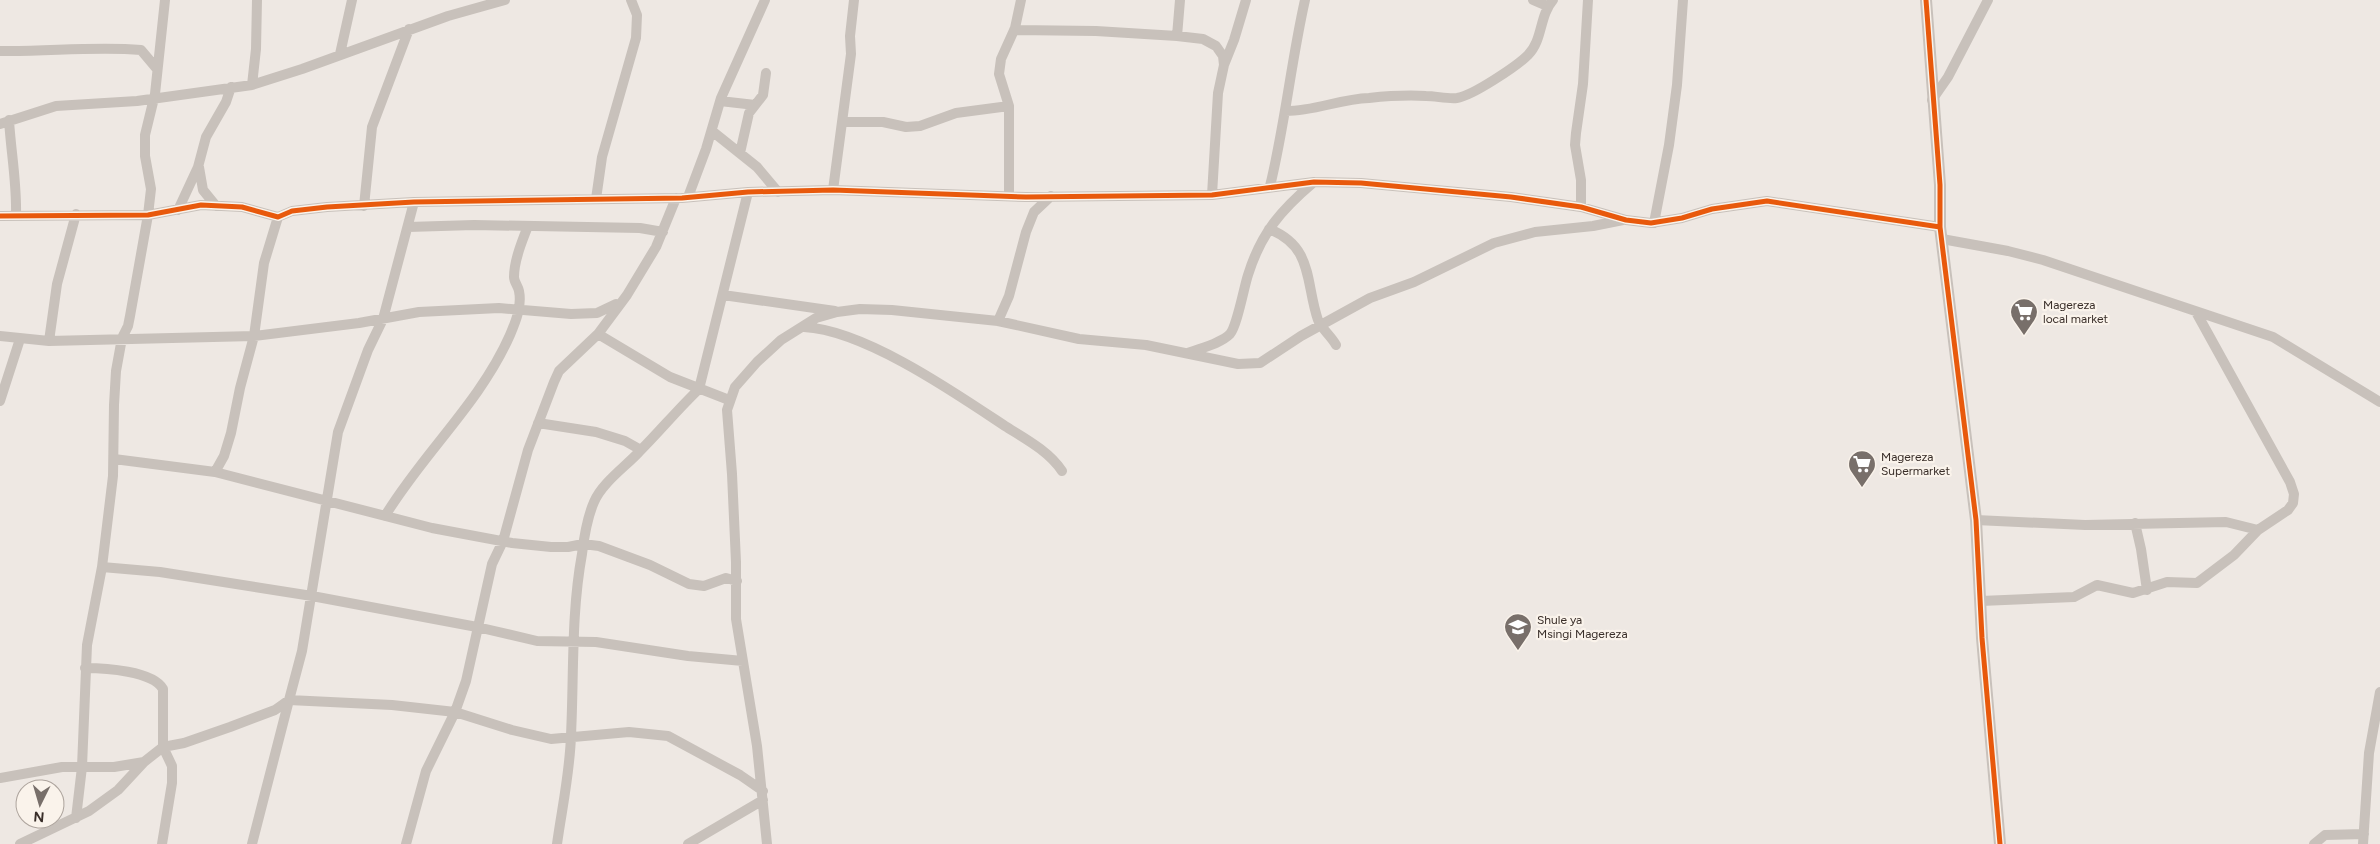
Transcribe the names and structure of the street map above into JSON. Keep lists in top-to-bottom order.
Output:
{
  "places": {
    "supermarket": ["Magereza local market", "Magereza Supermarket"],
    "school or university": ["Shule ya Msingi Magereza"]
  },
  "north": "bottom"
}
